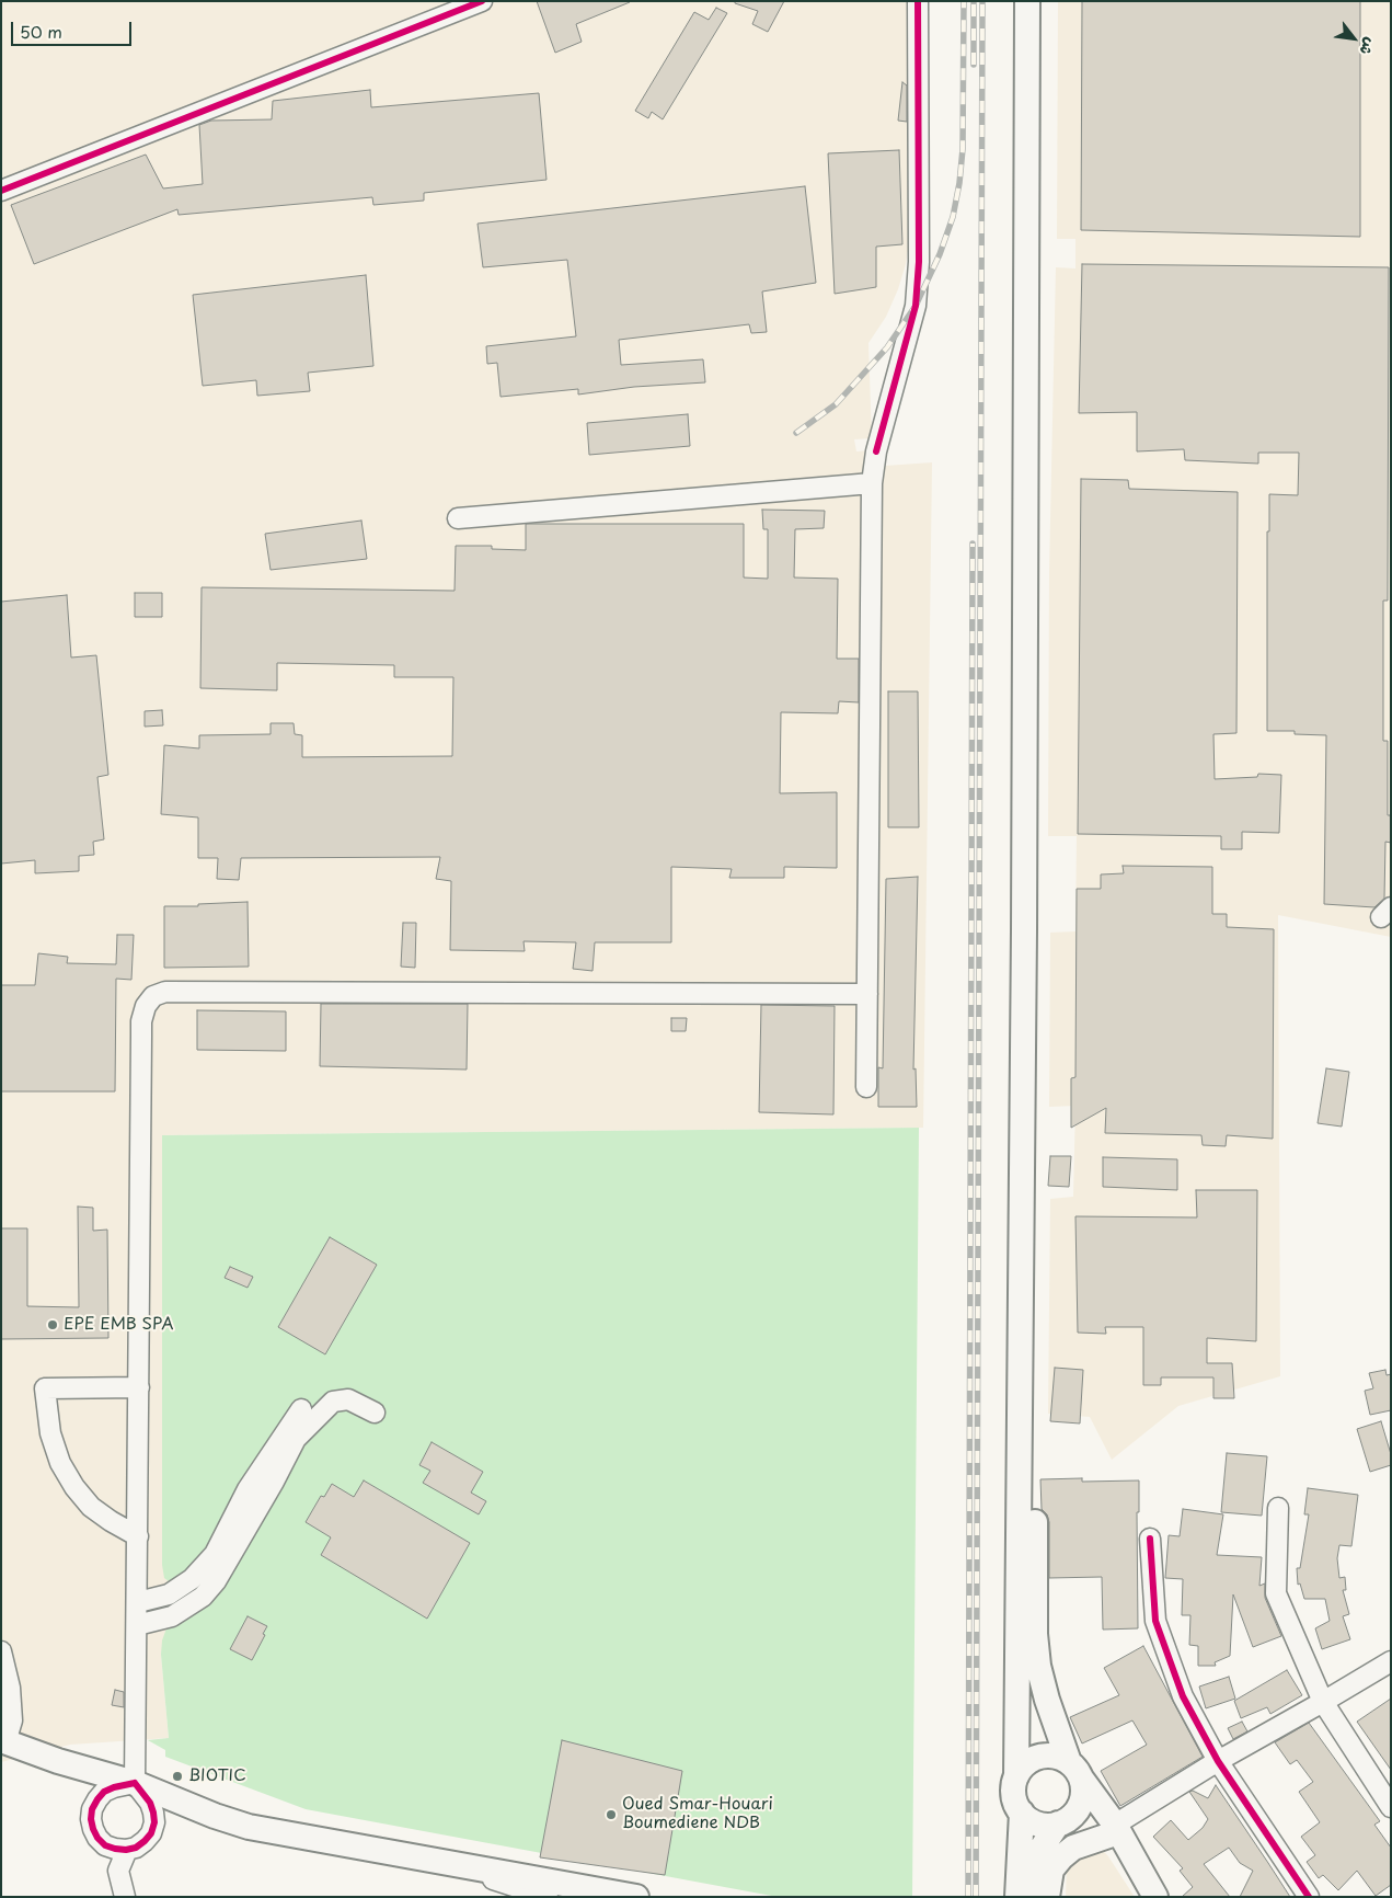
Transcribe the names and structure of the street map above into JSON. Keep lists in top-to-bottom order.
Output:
{
  "places": ["EPE EMB SPA", "BIOTIC", "Oued Smar-Houari Boumediene NDB"],
  "scale_bar": "50 m",
  "north": "bottom right"
}
